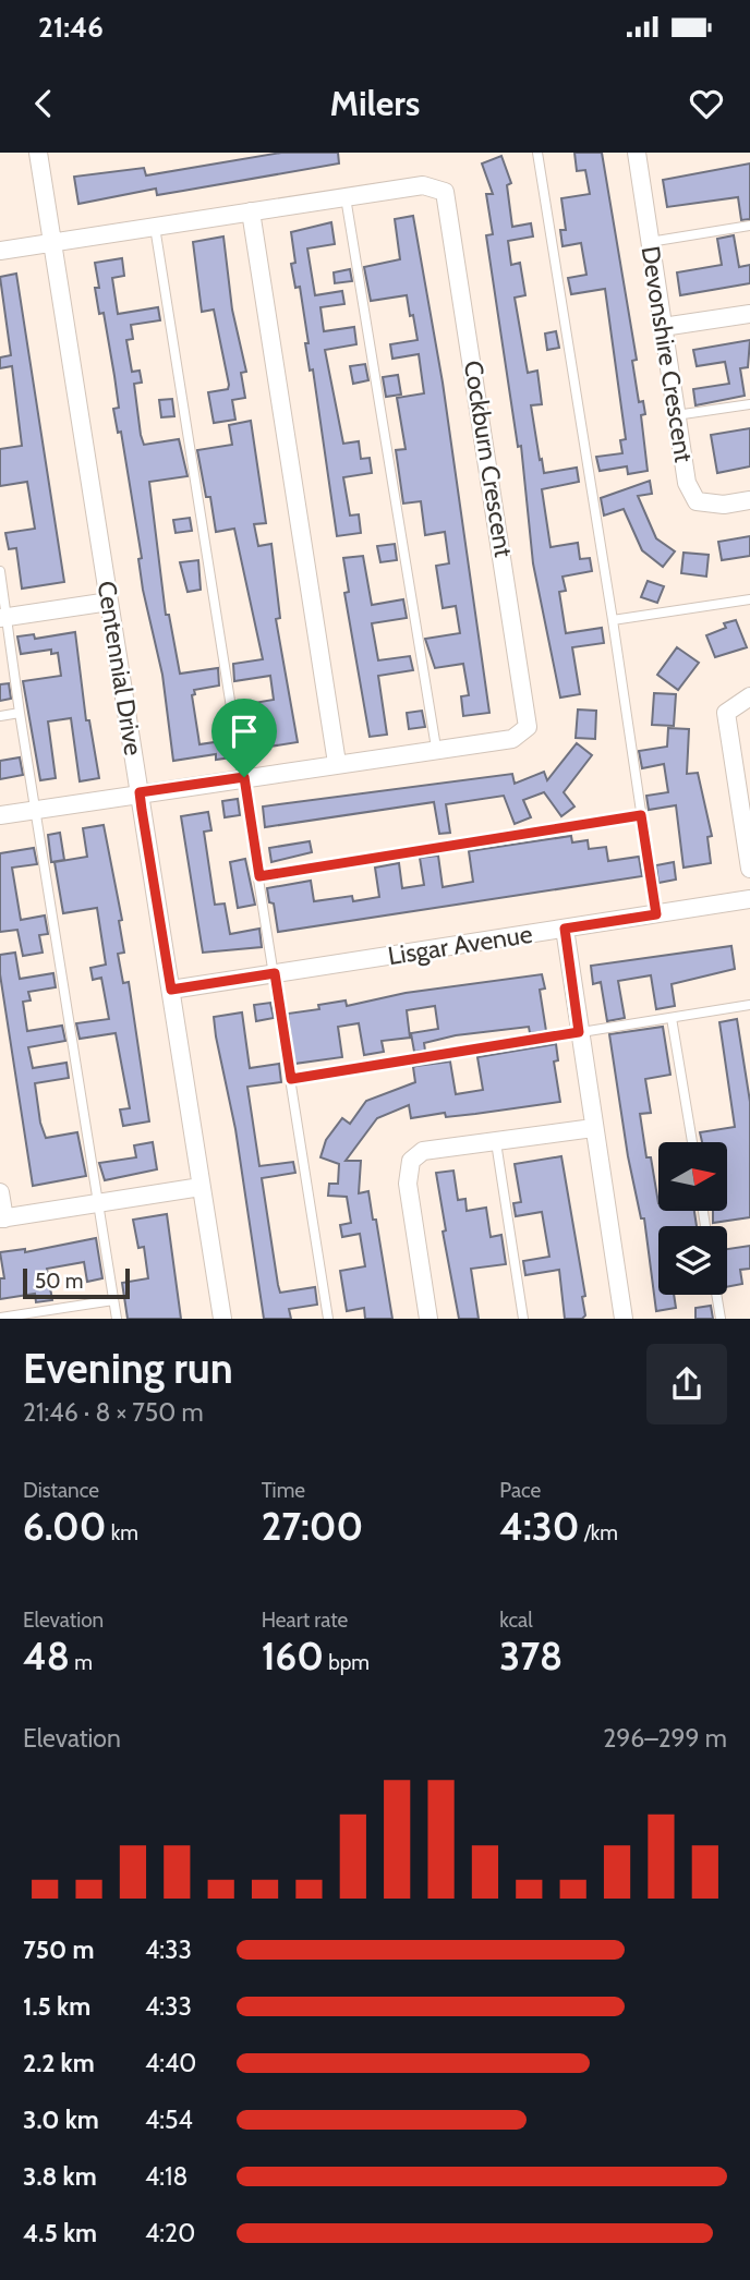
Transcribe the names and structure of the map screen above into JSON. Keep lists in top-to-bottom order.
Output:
{
  "streets": {
    "street": [
      "Devonshire Crescent",
      "Cockburn Crescent",
      "Centennial Drive",
      "Lisgar Avenue"
    ]
  },
  "crossings": [
    ["Cockburn Crescent", "Centennial Drive"],
    ["Centennial Drive", "Lisgar Avenue"]
  ],
  "scale_bar": "50 m",
  "north": "right",
  "page": {
    "status": "21:46",
    "header": "Milers",
    "scale": "50 m",
    "heading": ["Evening run", "21:46 · 8 × 750 m"],
    "stats": [
      ["Distance", "6.00 km"],
      ["Time", "27:00"],
      ["Pace", "4:30 /km"],
      ["Elevation", "48 m"],
      ["Heart rate", "160 bpm"],
      ["kcal", "378"]
    ],
    "chart": ["Elevation", "296–299 m"],
    "list": [
      {
        "name": "750 m",
        "note": "4:33"
      },
      {
        "name": "1.5 km",
        "note": "4:33"
      },
      {
        "name": "2.2 km",
        "note": "4:40"
      },
      {
        "name": "3.0 km",
        "note": "4:54"
      },
      {
        "name": "3.8 km",
        "note": "4:18"
      },
      {
        "name": "4.5 km",
        "note": "4:20"
      }
    ]
  }
}
